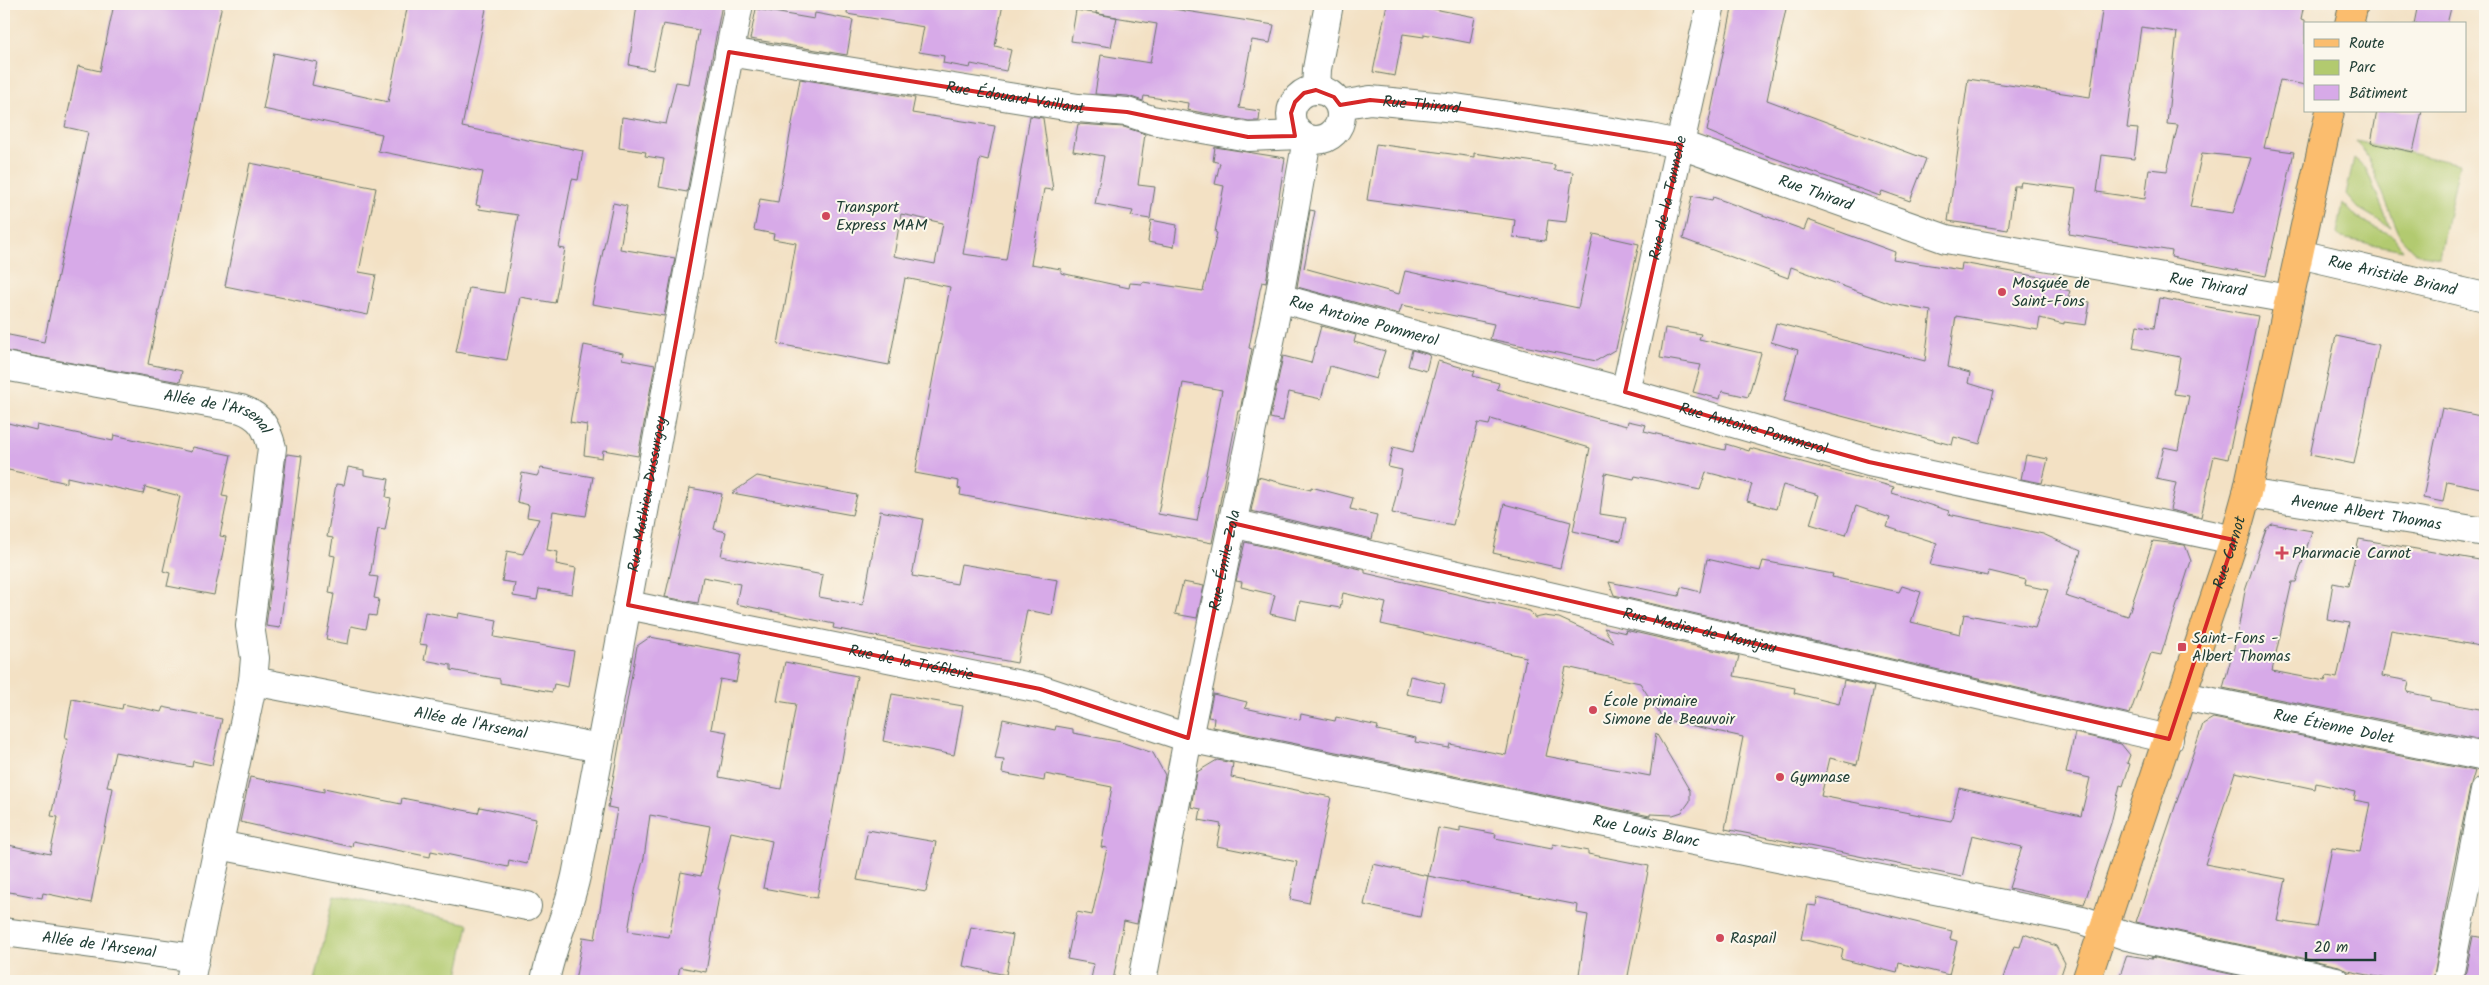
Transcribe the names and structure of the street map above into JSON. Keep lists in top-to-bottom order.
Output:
{
  "streets": {
    "main road": ["Rue Carnot"],
    "street": [
      "Rue Édouard Vaillant",
      "Rue Thirard",
      "Rue de la Tannerie",
      "Rue Aristide Briand",
      "Rue Antoine Pommerol",
      "Allée de l'Arsenal",
      "Rue Mathieu Dussurgey",
      "Avenue Albert Thomas",
      "Rue Émile Zola",
      "Rue Madier de Montjau",
      "Rue de la Tréfilerie",
      "Rue Étienne Dolet",
      "Rue Louis Blanc"
    ]
  },
  "crossings": [
    ["Rue Édouard Vaillant", "Rue Thirard"],
    ["Rue Édouard Vaillant", "Rue Mathieu Dussurgey"],
    ["Rue Édouard Vaillant", "Rue Émile Zola"],
    ["Rue Thirard", "Rue de la Tannerie"],
    ["Rue Thirard", "Rue Carnot"],
    ["Rue Thirard", "Rue Émile Zola"],
    ["Rue de la Tannerie", "Rue Antoine Pommerol"],
    ["Rue Aristide Briand", "Rue Carnot"],
    ["Rue Antoine Pommerol", "Rue Carnot"],
    ["Rue Antoine Pommerol", "Rue Émile Zola"],
    ["Allée de l'Arsenal", "Rue Mathieu Dussurgey"],
    ["Rue Mathieu Dussurgey", "Rue de la Tréfilerie"],
    ["Avenue Albert Thomas", "Rue Carnot"],
    ["Rue Carnot", "Rue Madier de Montjau"],
    ["Rue Carnot", "Rue Étienne Dolet"],
    ["Rue Carnot", "Rue Louis Blanc"],
    ["Rue Émile Zola", "Rue Madier de Montjau"],
    ["Rue Émile Zola", "Rue de la Tréfilerie"],
    ["Rue Émile Zola", "Rue Louis Blanc"],
    ["Rue de la Tréfilerie", "Rue Louis Blanc"]
  ],
  "places": {
    "other": [
      "Transport Express MAM",
      "Mosquée de Saint-Fons",
      "École primaire Simone de Beauvoir",
      "Gymnase",
      "Raspail"
    ],
    "health": ["Pharmacie Carnot"],
    "transit": ["Saint-Fons - Albert Thomas"]
  },
  "legend": ["Route", "Parc", "Bâtiment"],
  "scale_bar": "20 m"
}
